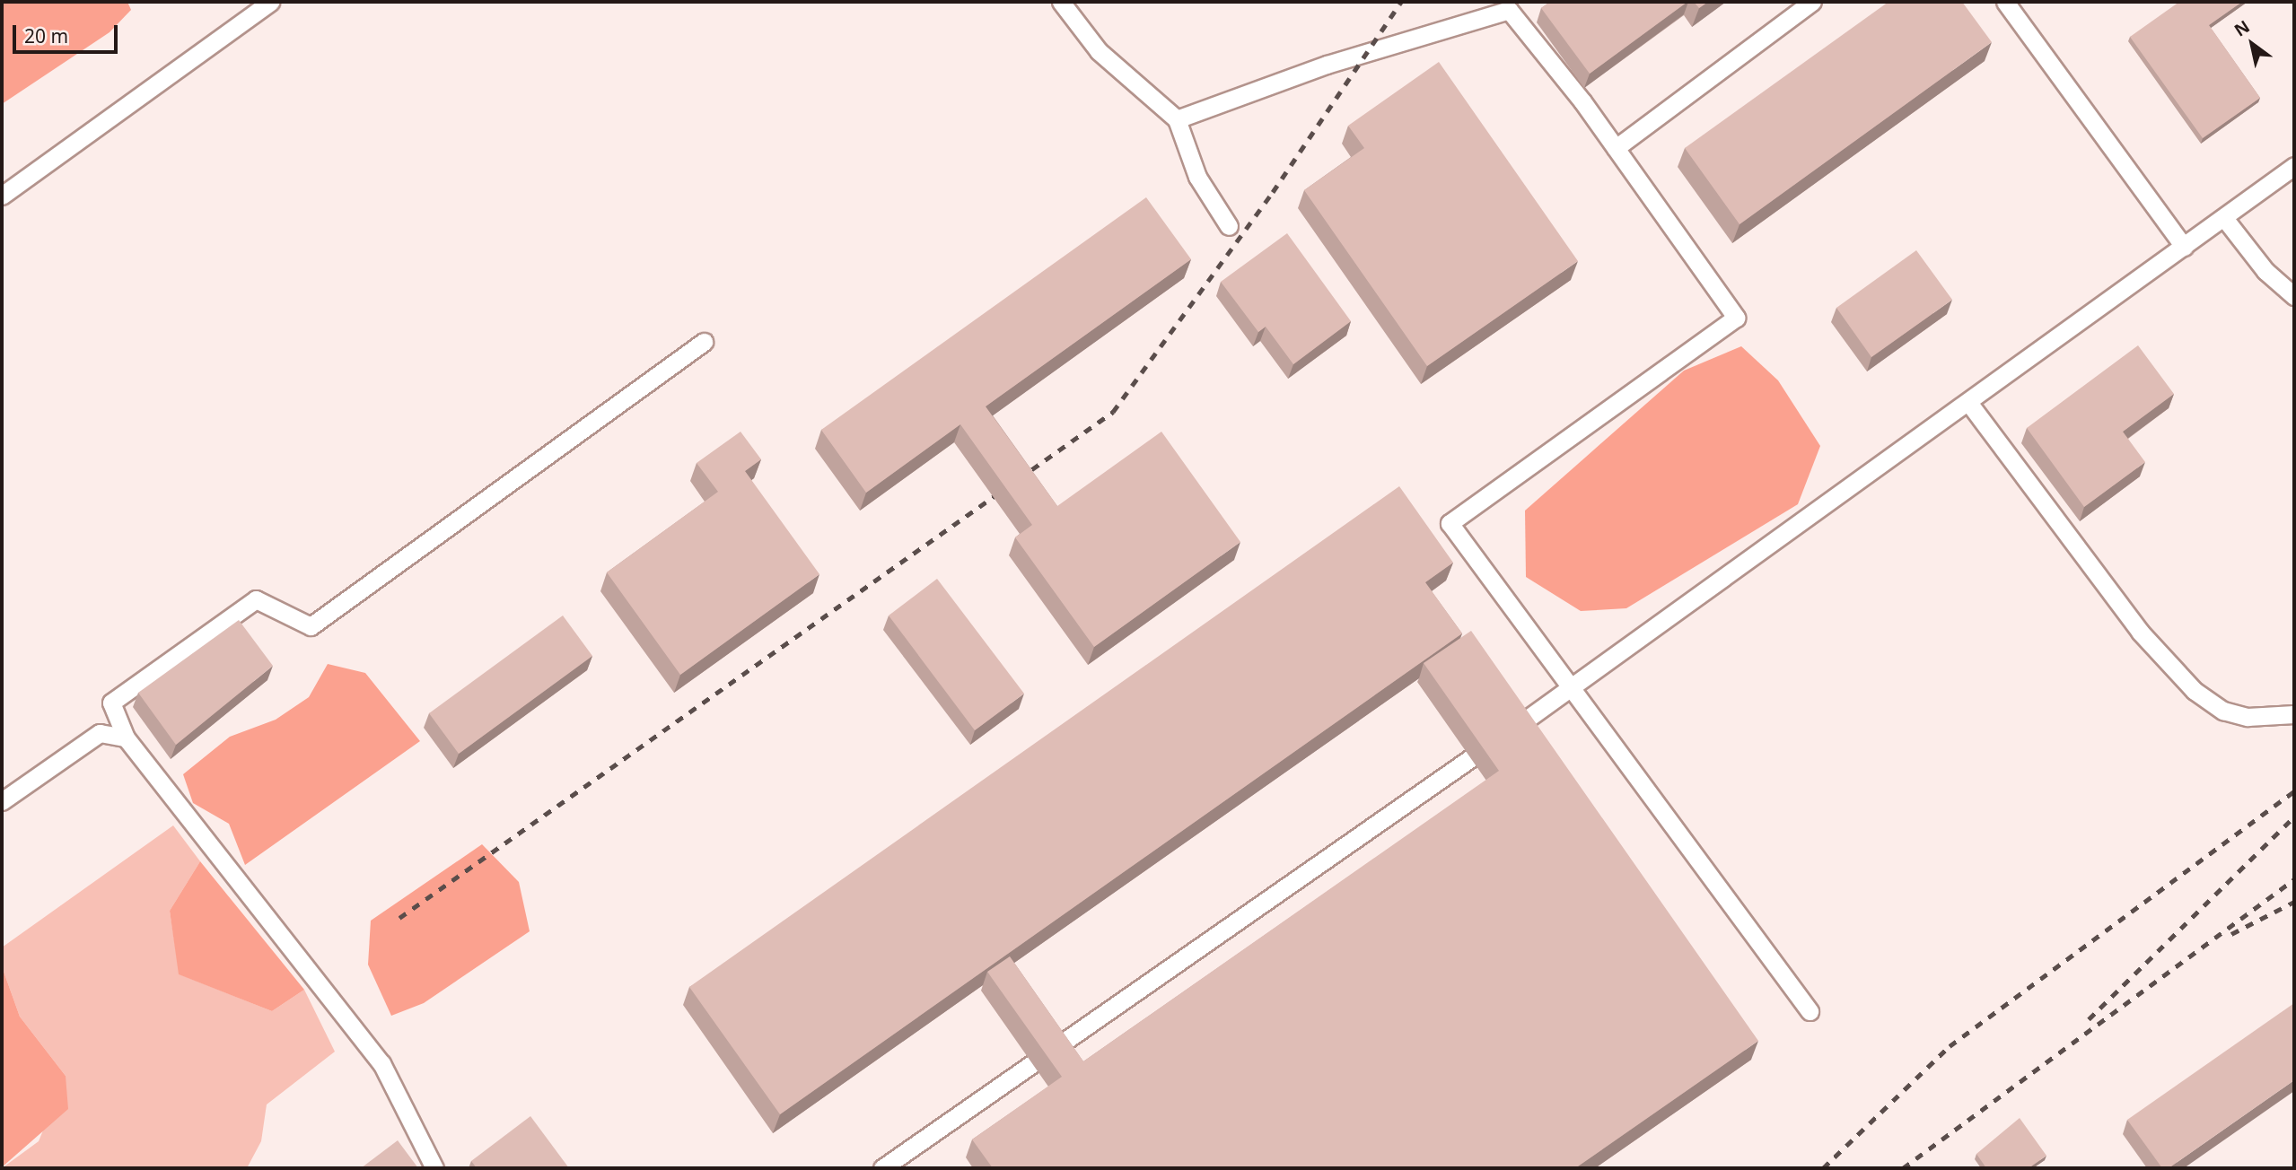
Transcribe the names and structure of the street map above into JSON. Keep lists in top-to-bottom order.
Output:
{
  "scale_bar": "20 m",
  "north": "top left"
}
